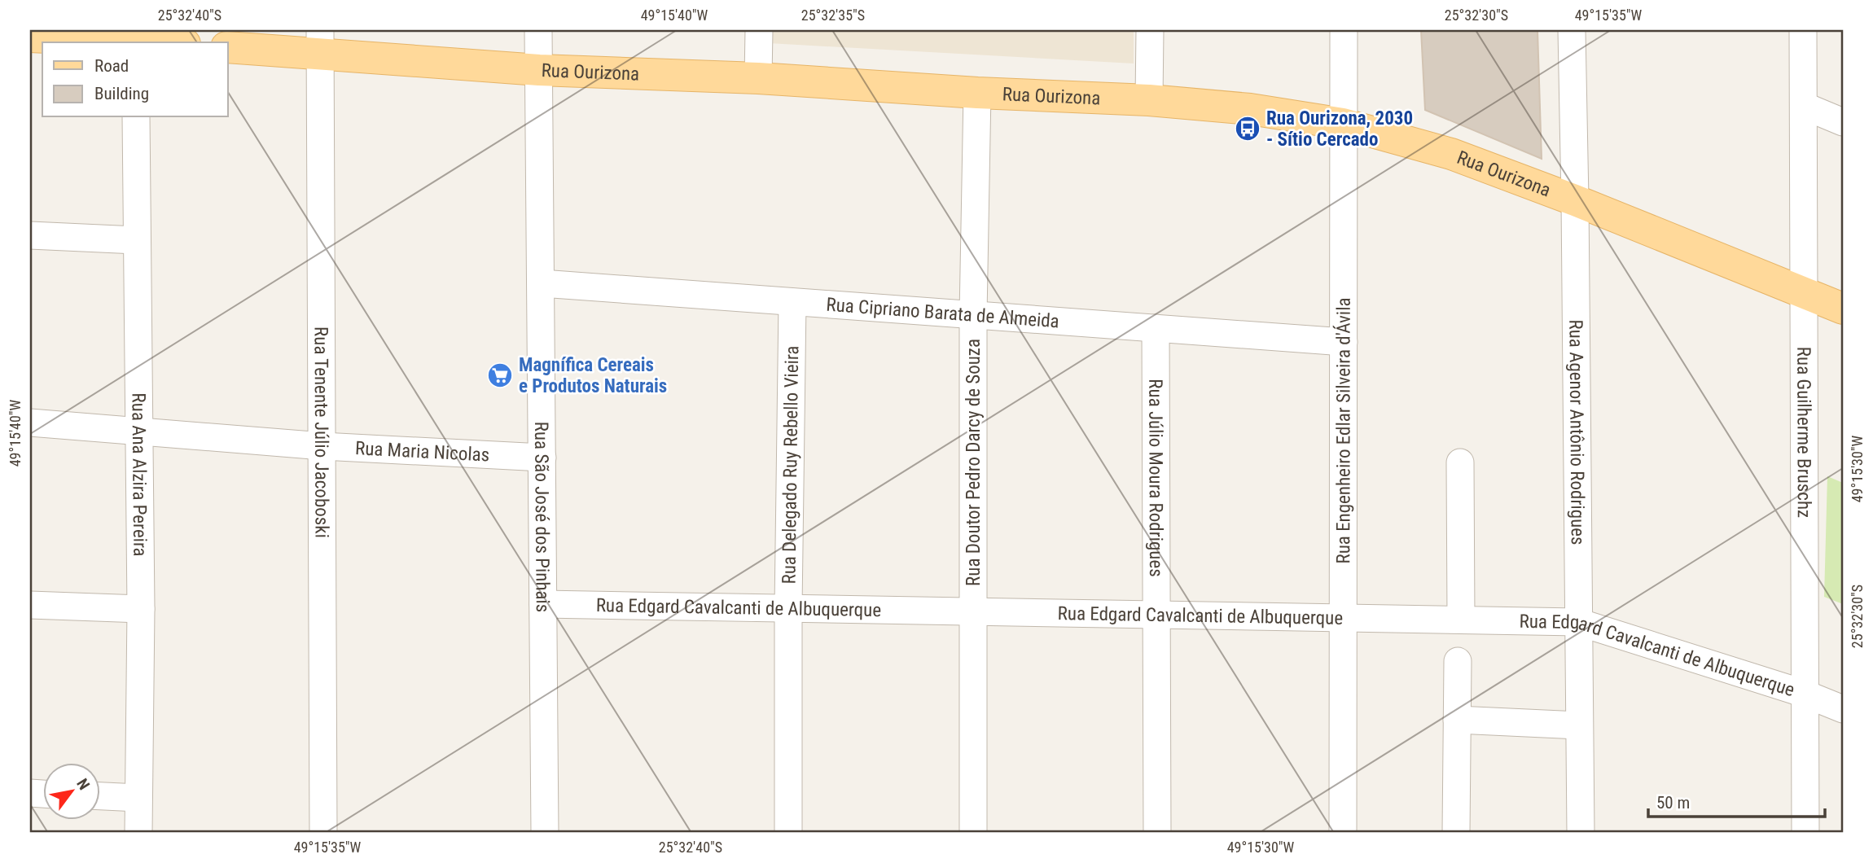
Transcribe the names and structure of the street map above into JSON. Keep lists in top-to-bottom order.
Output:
{
  "streets": {
    "main road": ["Rua Ourizona"],
    "street": [
      "Rua Cipriano Barata de Almeida",
      "Rua Tenente Júlio Jacoboski",
      "Rua Engenheiro Edlar Silveira d'Ávila",
      "Rua Agenor Antônio Rodrigues",
      "Rua Guilherme Bruschz",
      "Rua Maria Nicolas",
      "Rua Doutor Pedro Darcy de Souza",
      "Rua Delegado Ruy Rebello Vieira",
      "Rua Ana Alzira Pereira",
      "Rua Júlio Moura Rodrigues",
      "Rua São José dos Pinhais",
      "Rua Edgard Cavalcanti de Albuquerque"
    ]
  },
  "crossings": [
    ["Rua Ourizona", "Rua Tenente Júlio Jacoboski"],
    ["Rua Ourizona", "Rua Engenheiro Edlar Silveira d'Ávila"],
    ["Rua Ourizona", "Rua Agenor Antônio Rodrigues"],
    ["Rua Ourizona", "Rua Guilherme Bruschz"],
    ["Rua Ourizona", "Rua Doutor Pedro Darcy de Souza"],
    ["Rua Ourizona", "Rua São José dos Pinhais"],
    ["Rua Cipriano Barata de Almeida", "Rua Engenheiro Edlar Silveira d'Ávila"],
    ["Rua Cipriano Barata de Almeida", "Rua Doutor Pedro Darcy de Souza"],
    ["Rua Cipriano Barata de Almeida", "Rua Delegado Ruy Rebello Vieira"],
    ["Rua Cipriano Barata de Almeida", "Rua Júlio Moura Rodrigues"],
    ["Rua Cipriano Barata de Almeida", "Rua São José dos Pinhais"],
    ["Rua Tenente Júlio Jacoboski", "Rua Maria Nicolas"],
    ["Rua Engenheiro Edlar Silveira d'Ávila", "Rua Edgard Cavalcanti de Albuquerque"],
    ["Rua Agenor Antônio Rodrigues", "Rua Edgard Cavalcanti de Albuquerque"],
    ["Rua Guilherme Bruschz", "Rua Edgard Cavalcanti de Albuquerque"],
    ["Rua Maria Nicolas", "Rua Ana Alzira Pereira"],
    ["Rua Maria Nicolas", "Rua São José dos Pinhais"],
    ["Rua Doutor Pedro Darcy de Souza", "Rua Edgard Cavalcanti de Albuquerque"],
    ["Rua Delegado Ruy Rebello Vieira", "Rua Edgard Cavalcanti de Albuquerque"],
    ["Rua Júlio Moura Rodrigues", "Rua Edgard Cavalcanti de Albuquerque"],
    ["Rua São José dos Pinhais", "Rua Edgard Cavalcanti de Albuquerque"]
  ],
  "places": {
    "bus stop": ["Rua Ourizona, 2030 - Sítio Cercado"],
    "supermarket": ["Magnífica Cereais e Produtos Naturais"]
  },
  "legend": ["Road", "Building"],
  "scale_bar": "50 m",
  "north": "top right",
  "coordinates": [
    "25°32'40\"S",
    "49°15'40\"W",
    "25°32'35\"S",
    "25°32'30\"S",
    "49°15'35\"W",
    "49°15'30\"W"
  ]
}
